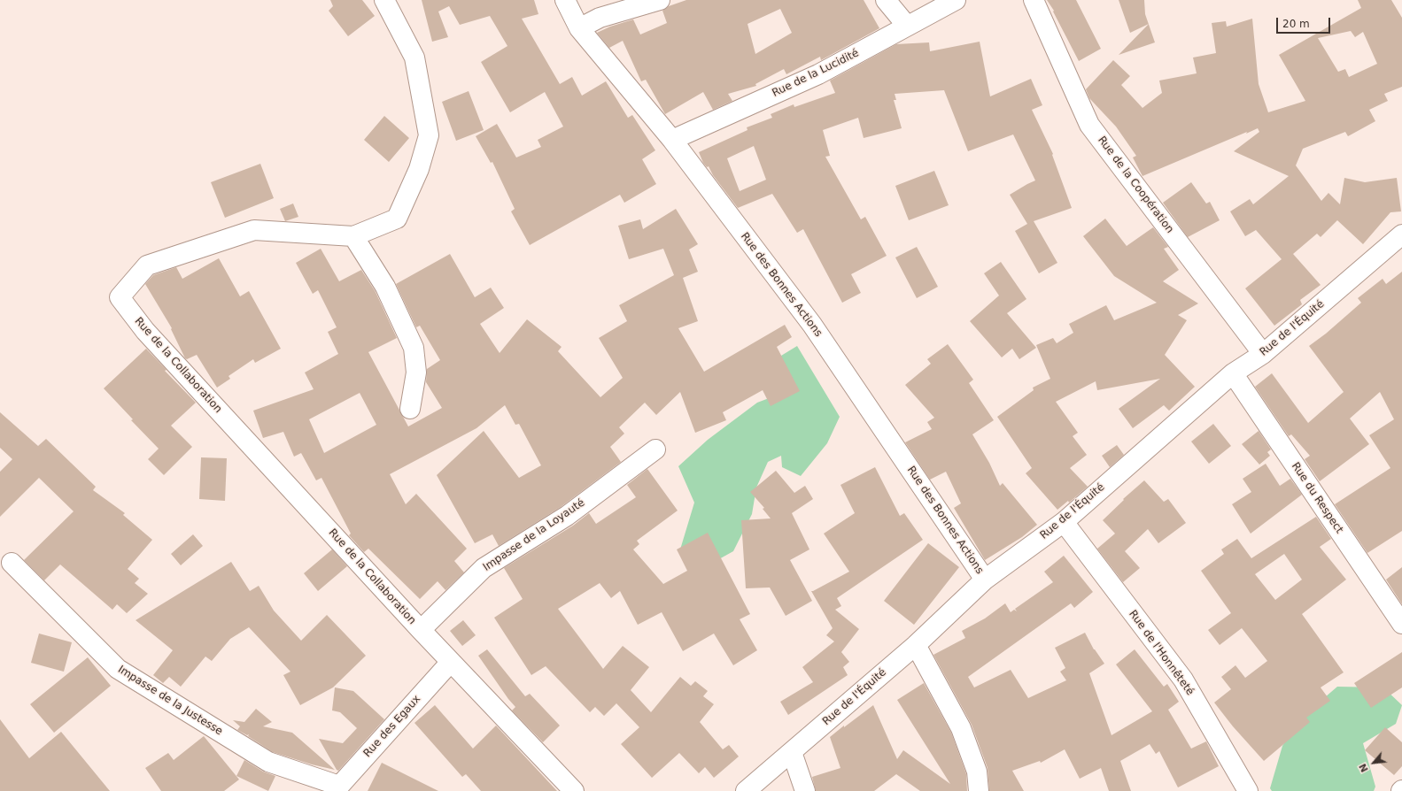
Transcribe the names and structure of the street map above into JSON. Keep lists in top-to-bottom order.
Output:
{
  "streets": {
    "street": [
      "Rue de la Lucidité",
      "Rue de la Coopération",
      "Rue des Bonnes Actions",
      "Rue de l'Équité",
      "Rue de la Collaboration",
      "Rue du Respect",
      "Impasse de la Loyauté",
      "Rue de l'Honnêteté",
      "Impasse de la Justesse",
      "Rue des Egaux"
    ]
  },
  "crossings": [
    ["Rue de la Lucidité", "Rue des Bonnes Actions"],
    ["Rue de la Coopération", "Rue de l'Équité"],
    ["Rue des Bonnes Actions", "Rue de l'Équité"],
    ["Rue de l'Équité", "Rue du Respect"],
    ["Rue de l'Équité", "Rue de l'Honnêteté"],
    ["Rue de la Collaboration", "Impasse de la Loyauté"],
    ["Rue de la Collaboration", "Rue des Egaux"],
    ["Impasse de la Justesse", "Rue des Egaux"]
  ],
  "scale_bar": "20 m",
  "north": "bottom left"
}
